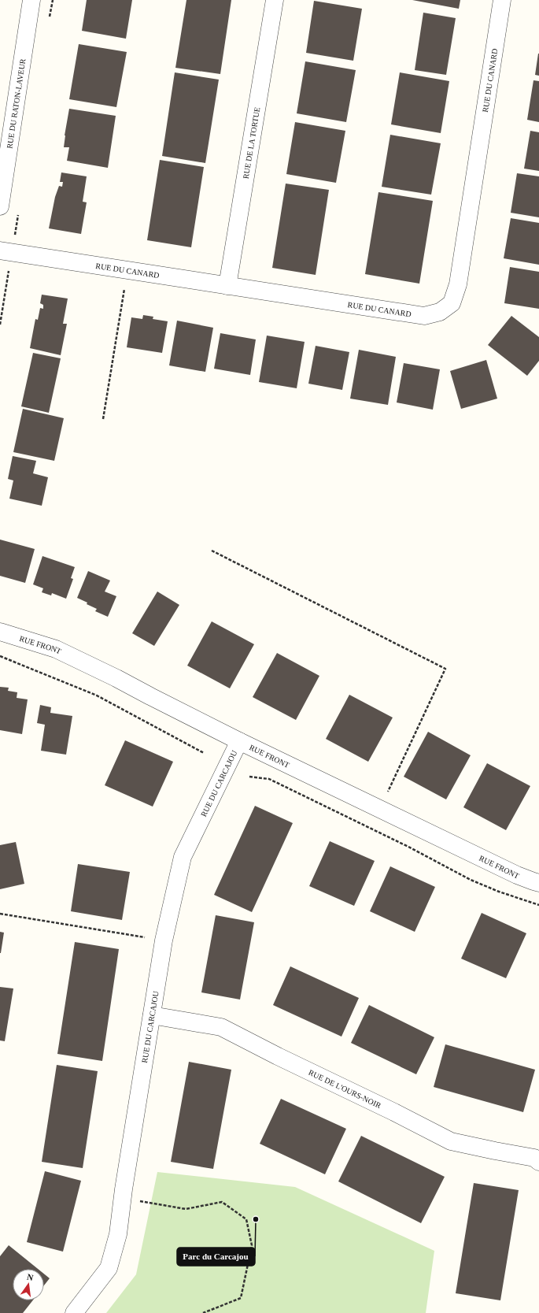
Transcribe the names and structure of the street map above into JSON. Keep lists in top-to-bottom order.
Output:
{
  "streets": {
    "street": [
      "RUE DU CANARD",
      "RUE DU RATON-LAVEUR",
      "RUE DE LA TORTUE",
      "RUE FRONT",
      "RUE DU CARCAJOU",
      "RUE DE L'OURS-NOIR"
    ]
  },
  "crossings": [
    ["RUE DU CANARD", "RUE DE LA TORTUE"],
    ["RUE FRONT", "RUE DU CARCAJOU"],
    ["RUE DU CARCAJOU", "RUE DE L'OURS-NOIR"]
  ],
  "places": ["Parc du Carcajou"],
  "north": "top"
}
